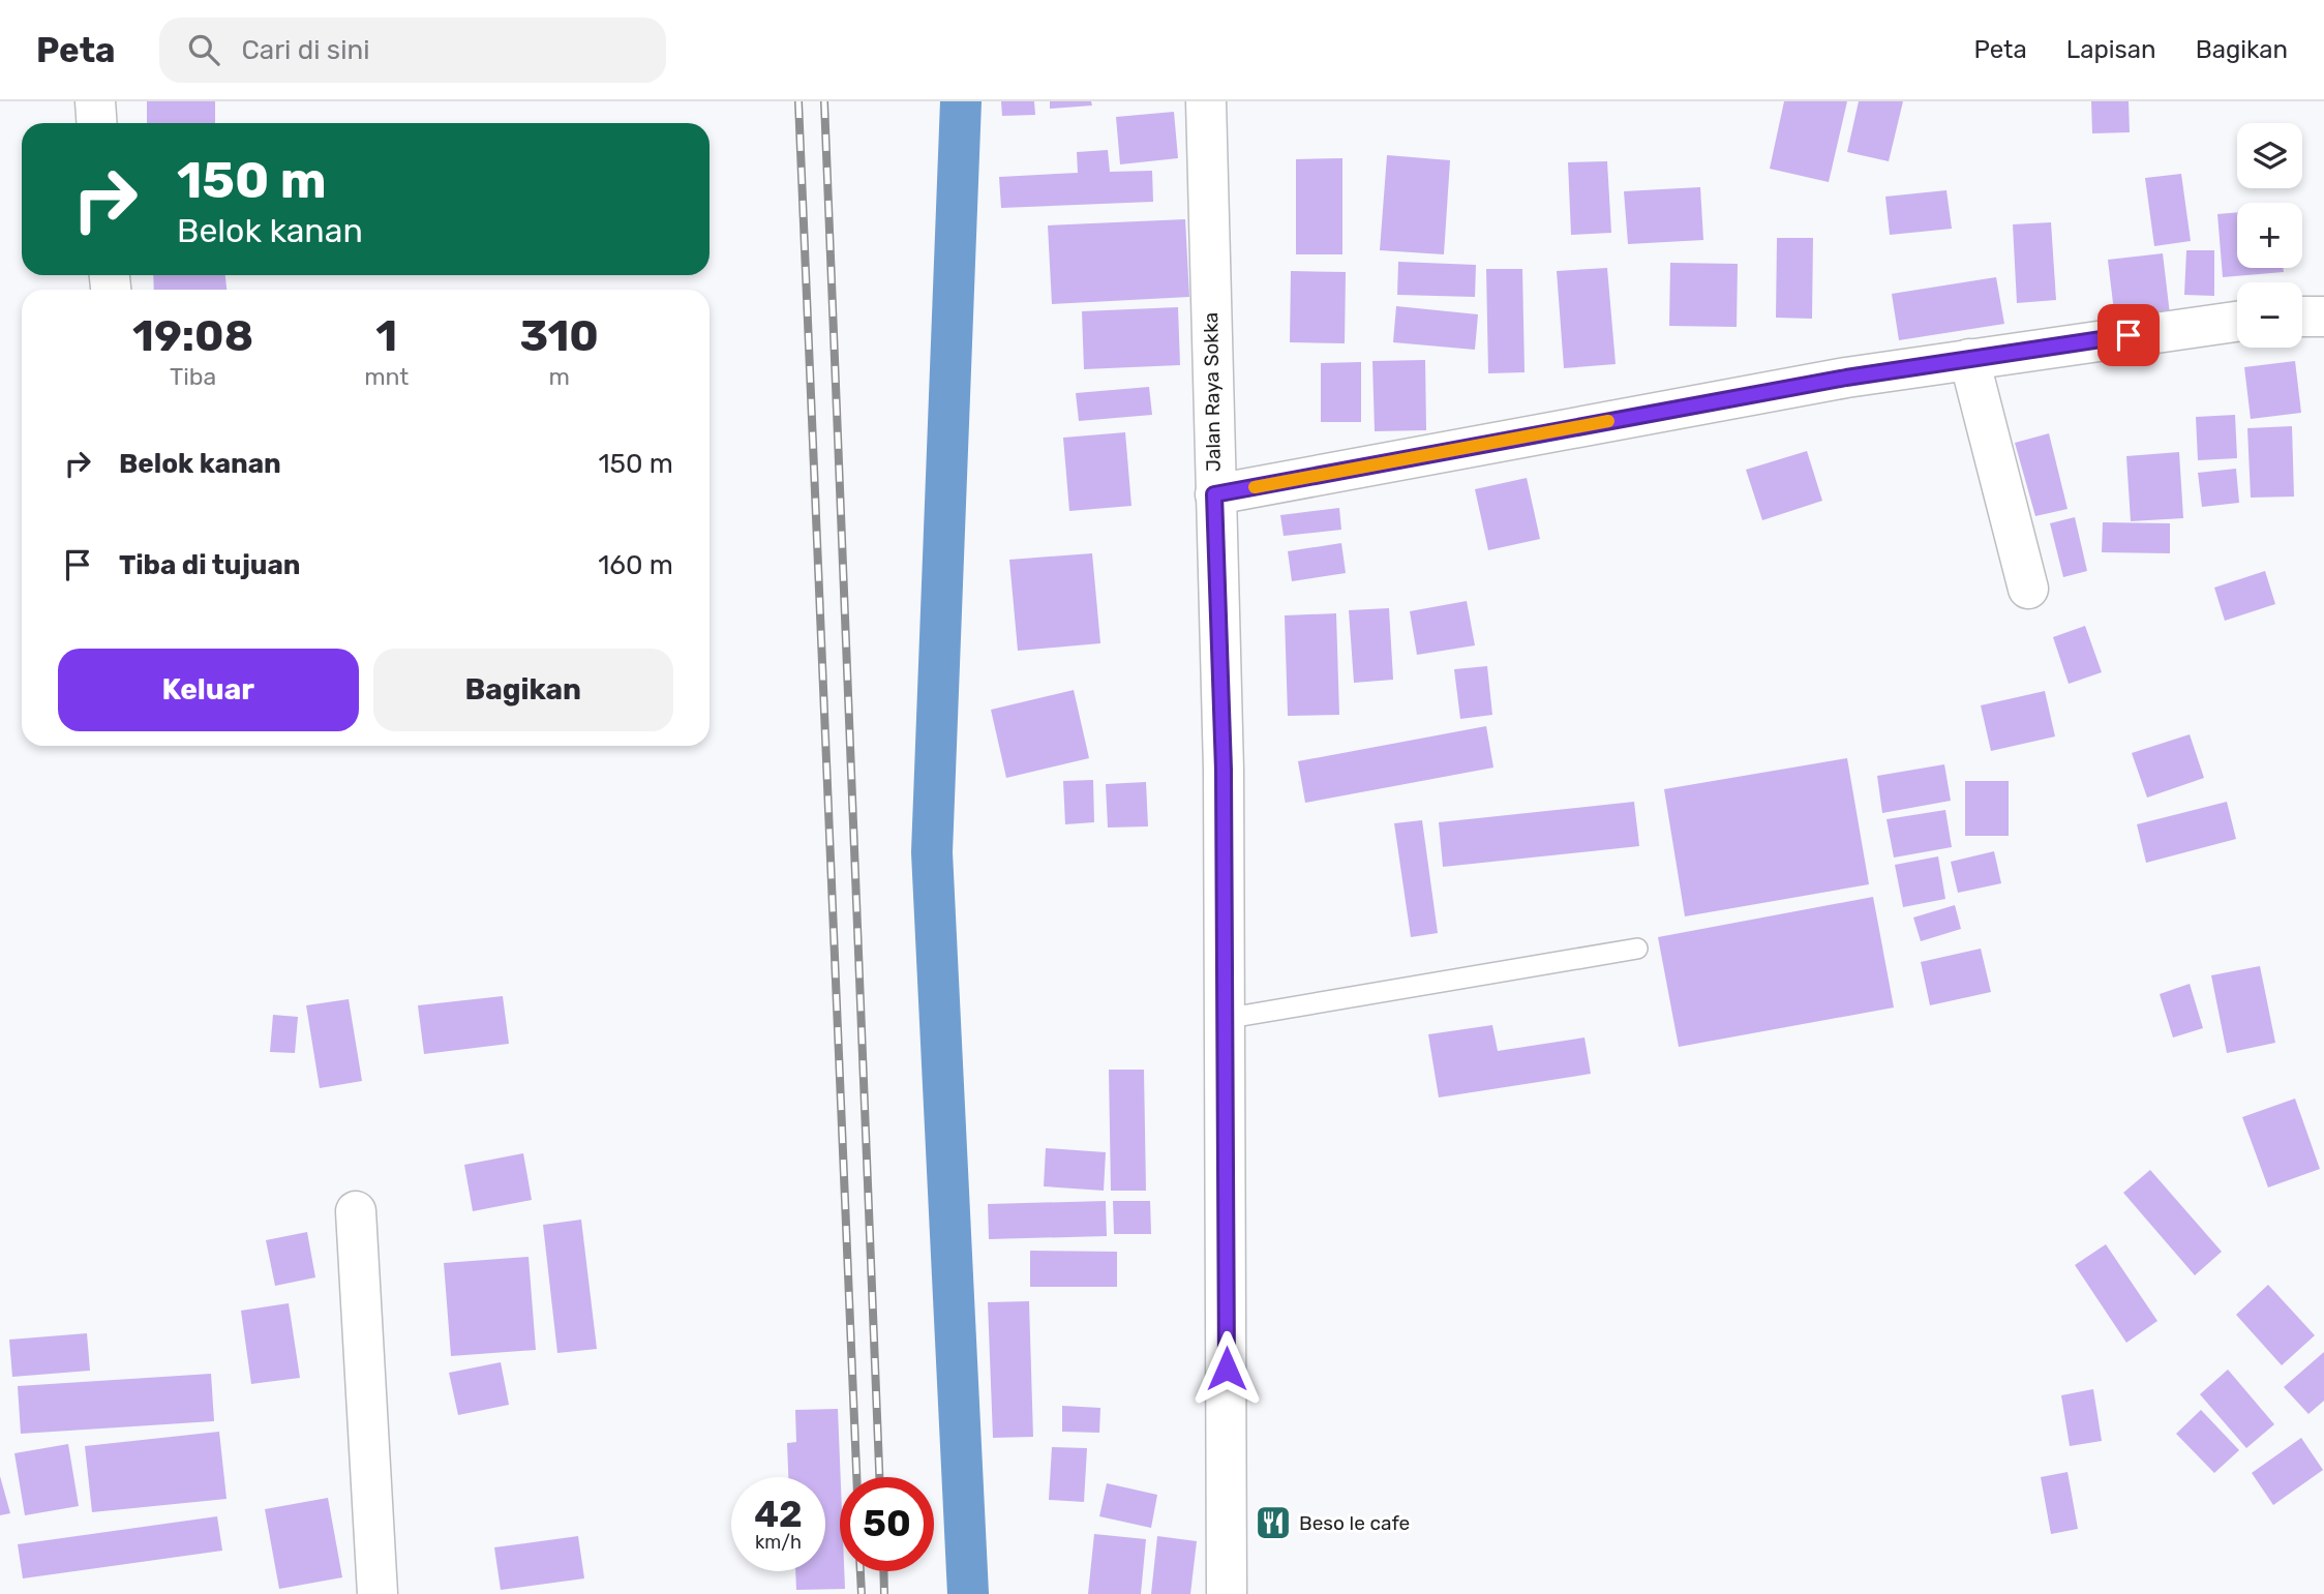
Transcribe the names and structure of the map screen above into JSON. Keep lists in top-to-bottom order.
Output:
{
  "streets": {
    "street": ["Jalan Raya Sokka"]
  },
  "places": {
    "restaurant": ["Beso le cafe"]
  },
  "page": {
    "header": "Peta",
    "search": "Cari di sini",
    "nav": ["Peta", "Lapisan", "Bagikan"],
    "map_buttons": ["+", "−"],
    "turn": ["150 m", "Belok kanan"],
    "eta": [
      "19:08",
      "Tiba",
      "1",
      "mnt",
      "310",
      "m"
    ],
    "list": [
      {
        "name": "Belok kanan",
        "value": "150 m"
      },
      {
        "name": "Tiba di tujuan",
        "value": "160 m"
      }
    ],
    "buttons": ["Keluar", "Bagikan"],
    "speed": "42 km/h",
    "limit": "50"
  }
}
